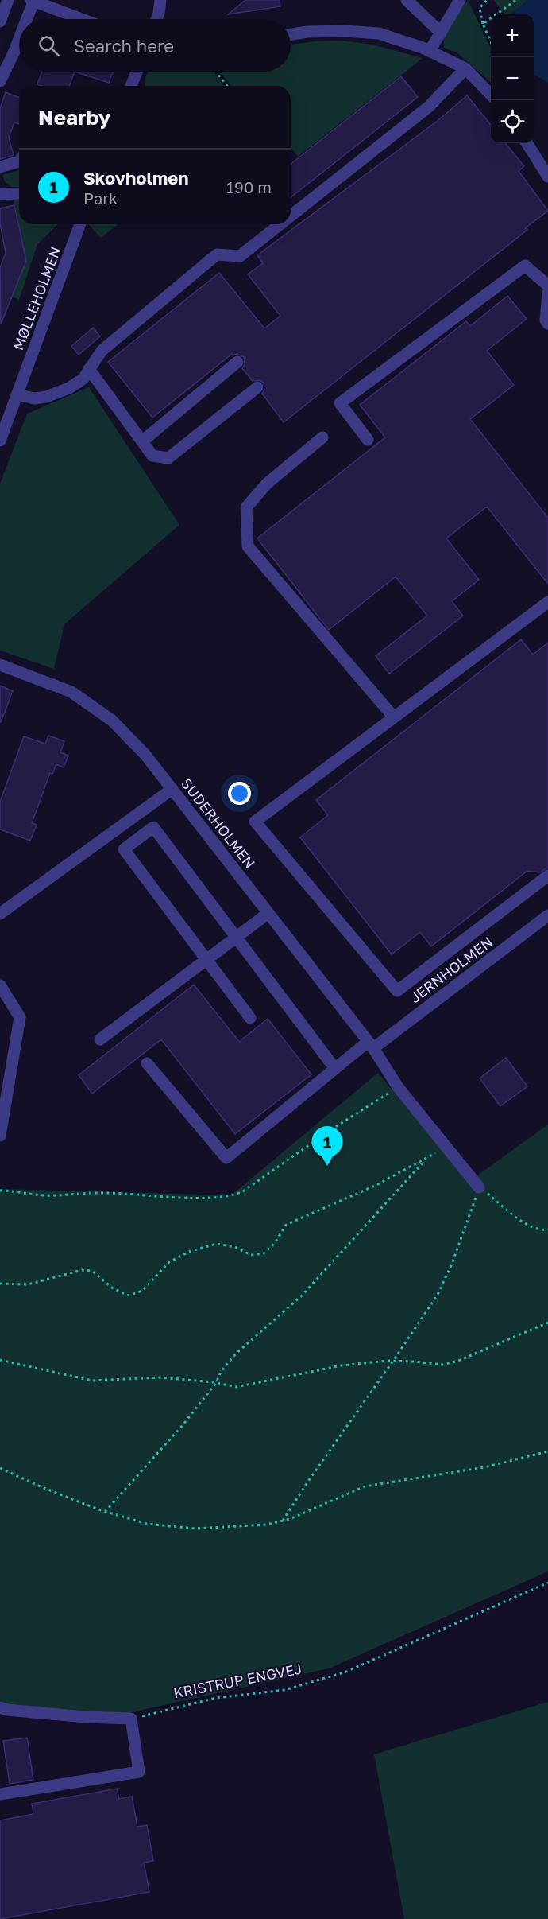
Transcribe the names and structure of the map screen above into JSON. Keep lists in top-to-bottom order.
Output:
{
  "streets": {
    "street": ["MØLLEHOLMEN", "SUDERHOLMEN", "JERNHOLMEN"],
    "path": ["KRISTRUP ENGVEJ"]
  },
  "crossings": [
    ["SUDERHOLMEN", "JERNHOLMEN"]
  ],
  "page": {
    "map_buttons": ["+", "−"],
    "search": "Search here",
    "heading": "Nearby",
    "list": [
      {
        "mark": "1",
        "name": "Skovholmen",
        "note": "Park",
        "value": "190 m"
      }
    ],
    "pins": "1"
  }
}
